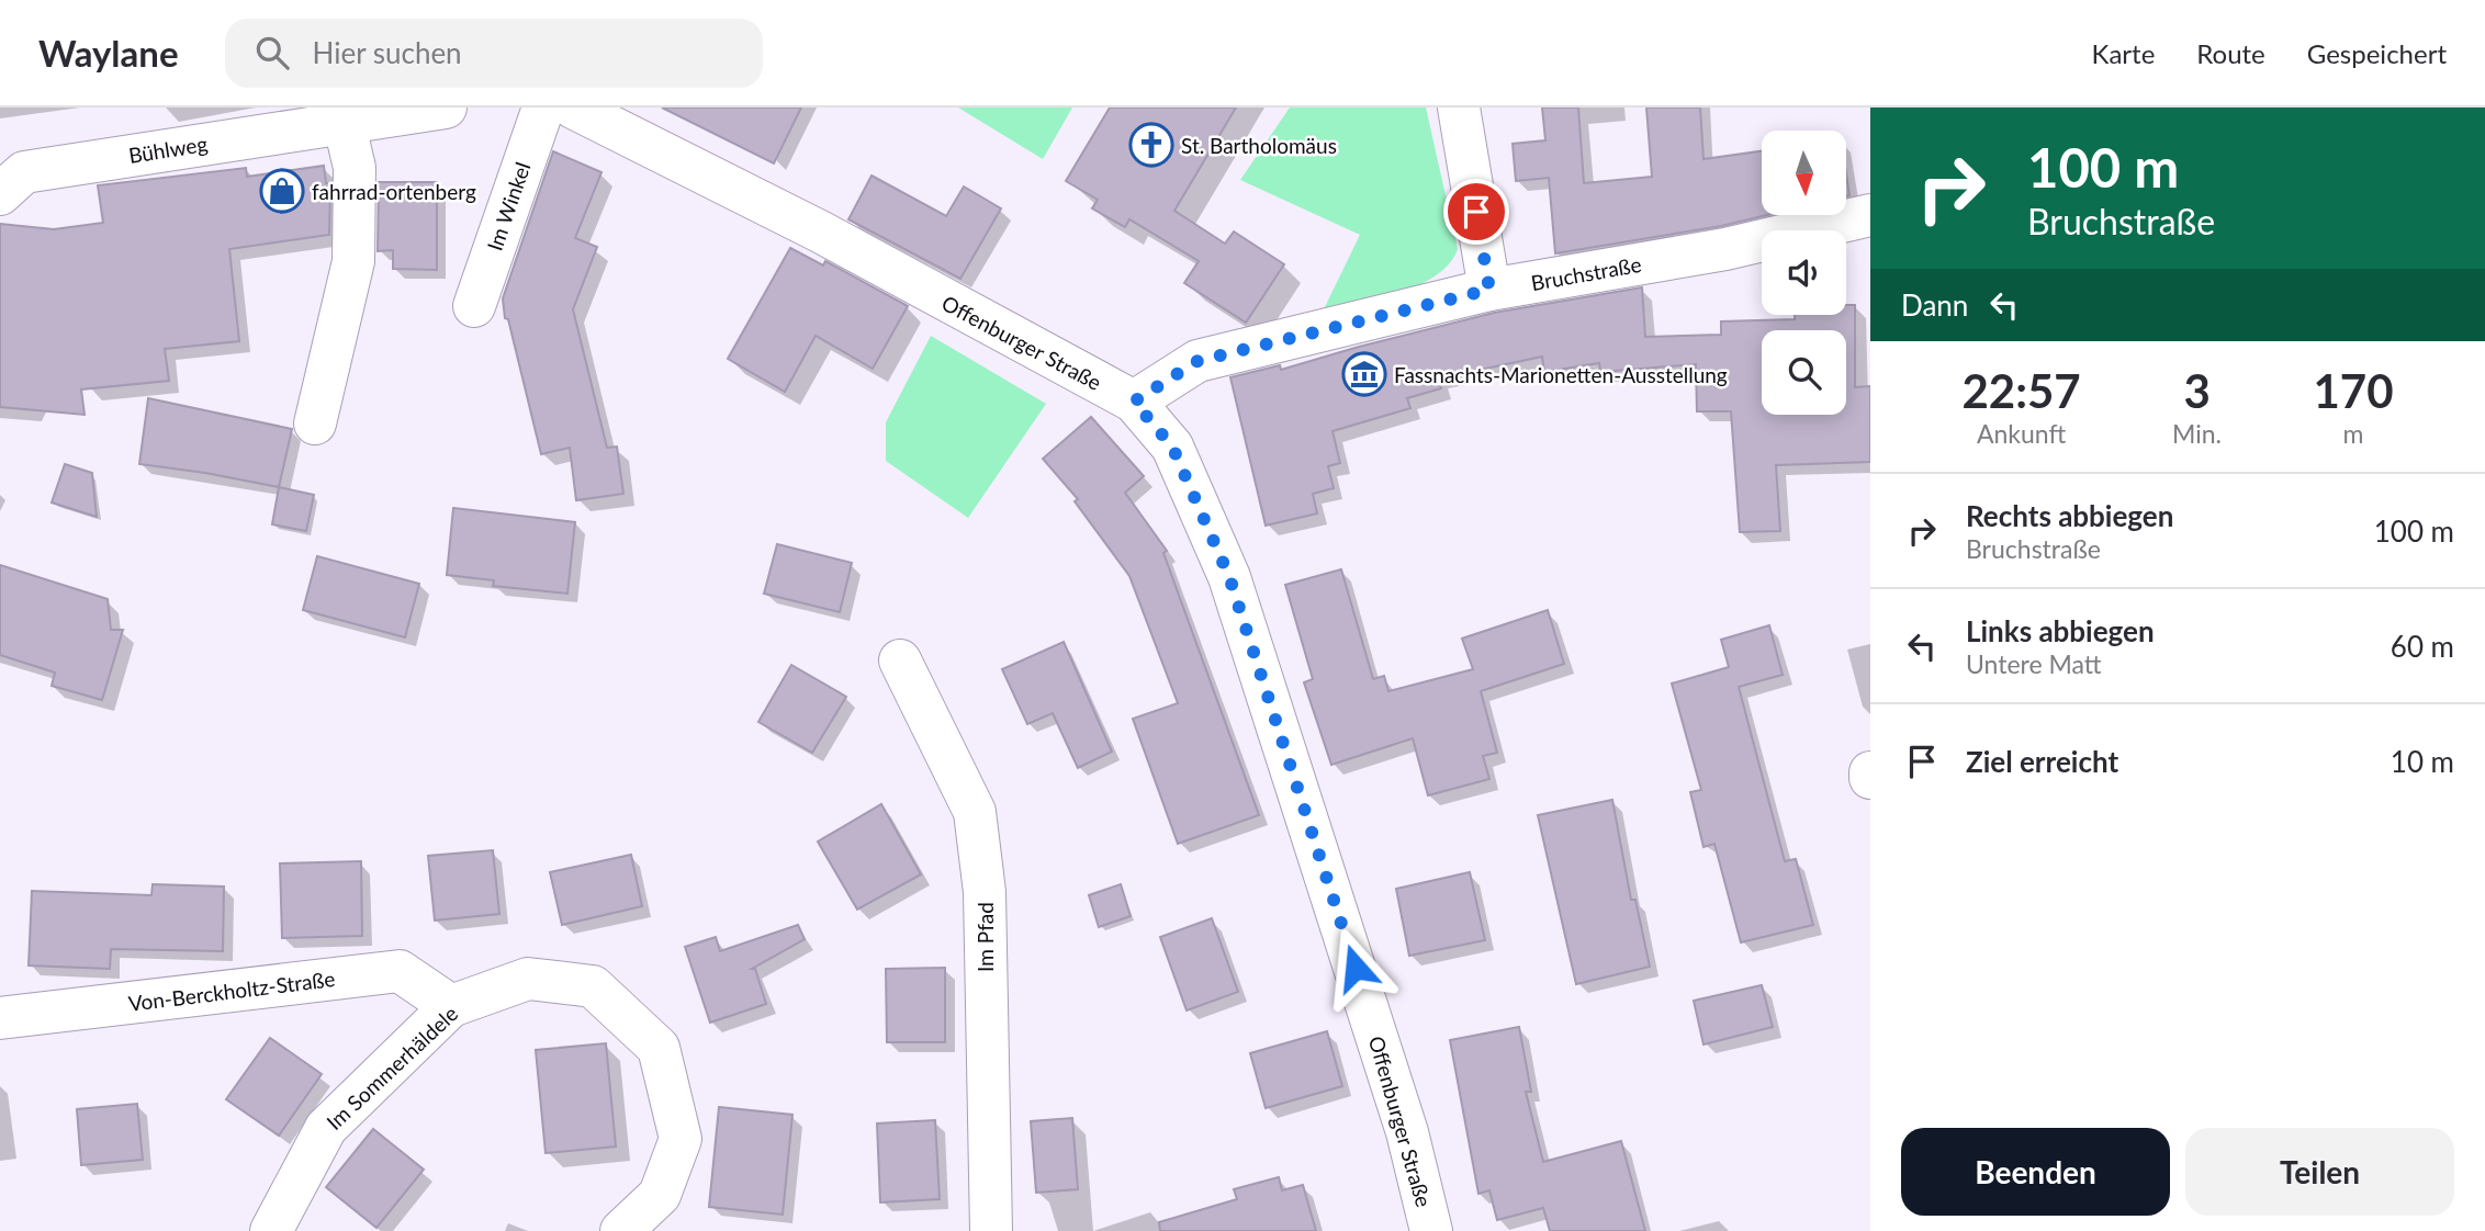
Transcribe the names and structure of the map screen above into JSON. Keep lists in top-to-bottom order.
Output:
{
  "streets": {
    "street": [
      "Bühlweg",
      "Im Winkel",
      "Bruchstraße",
      "Offenburger Straße",
      "Im Pfad",
      "Von-Berckholtz-Straße",
      "Im Sommerhäldele"
    ]
  },
  "crossings": [
    ["Bruchstraße", "Offenburger Straße"],
    ["Von-Berckholtz-Straße", "Im Sommerhäldele"]
  ],
  "places": {
    "church": ["St. Bartholomäus"],
    "shop": ["fahrrad-ortenberg"],
    "museum": ["Fassnachts-Marionetten-Ausstellung"]
  },
  "north": "bottom",
  "page": {
    "header": "Waylane",
    "search": "Hier suchen",
    "nav": ["Karte", "Route", "Gespeichert"],
    "turn": ["100 m", "Bruchstraße"],
    "then": "Dann",
    "eta": [
      "22:57",
      "Ankunft",
      "3",
      "Min.",
      "170",
      "m"
    ],
    "list": [
      {
        "name": "Rechts abbiegen",
        "note": "Bruchstraße",
        "value": "100 m"
      },
      {
        "name": "Links abbiegen",
        "note": "Untere Matt",
        "value": "60 m"
      },
      {
        "name": "Ziel erreicht",
        "value": "10 m"
      }
    ],
    "buttons": ["Beenden", "Teilen"]
  }
}
